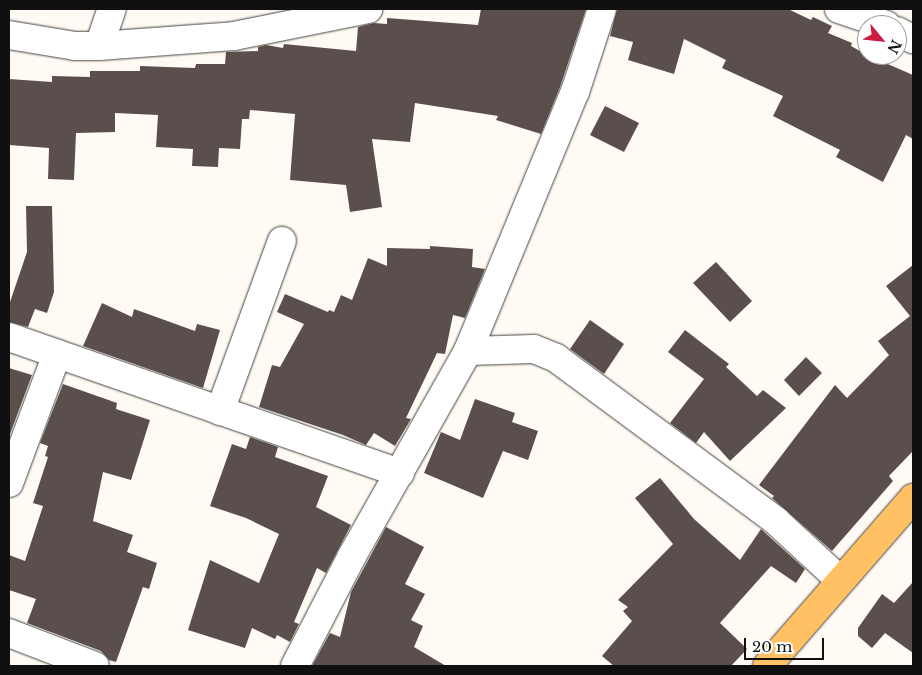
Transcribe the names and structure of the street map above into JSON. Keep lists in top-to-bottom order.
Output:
{
  "scale_bar": "20 m",
  "north": "bottom right"
}
